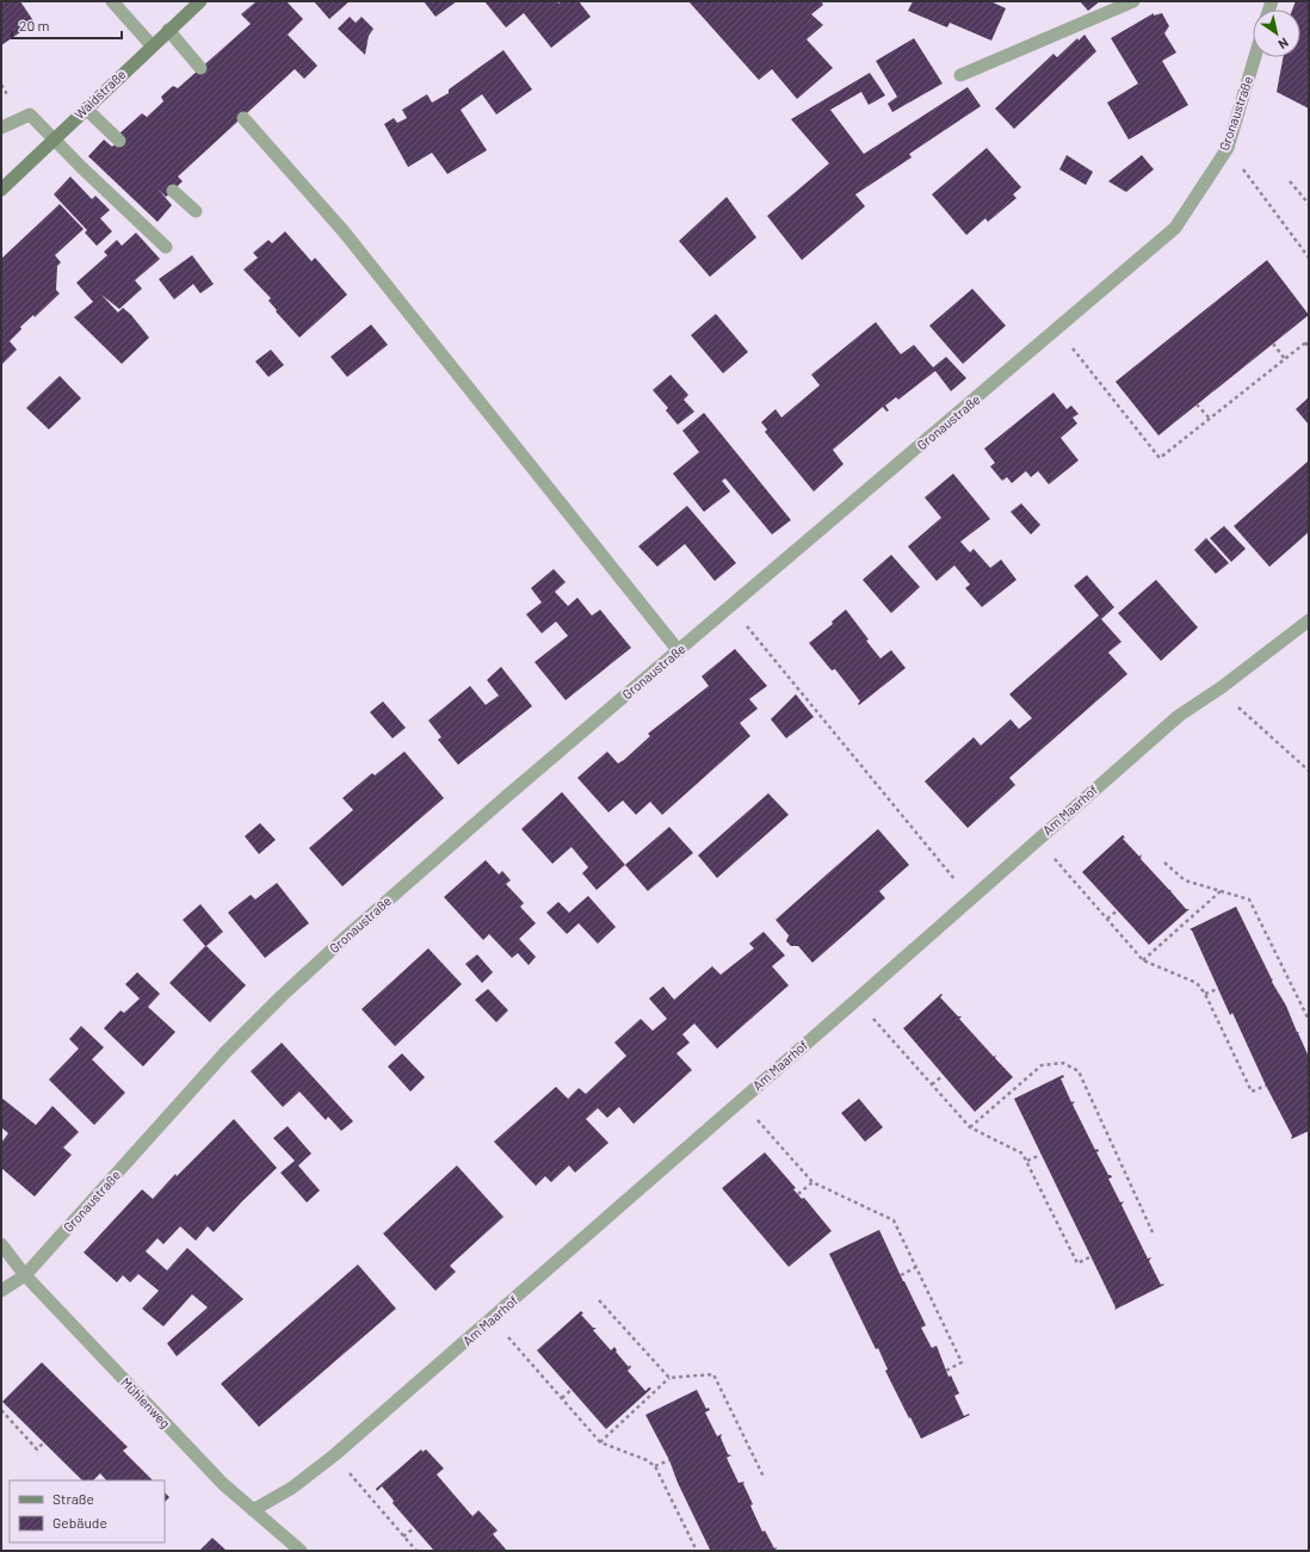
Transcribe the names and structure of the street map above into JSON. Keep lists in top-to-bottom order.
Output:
{
  "streets": {
    "main road": ["Waldstraße"],
    "street": ["Gronaustraße", "Am Maarhof", "Mühlenweg"]
  },
  "crossings": [
    ["Gronaustraße", "Mühlenweg"],
    ["Am Maarhof", "Mühlenweg"]
  ],
  "legend": ["Straße", "Gebäude"],
  "scale_bar": "20 m",
  "north": "bottom right"
}
